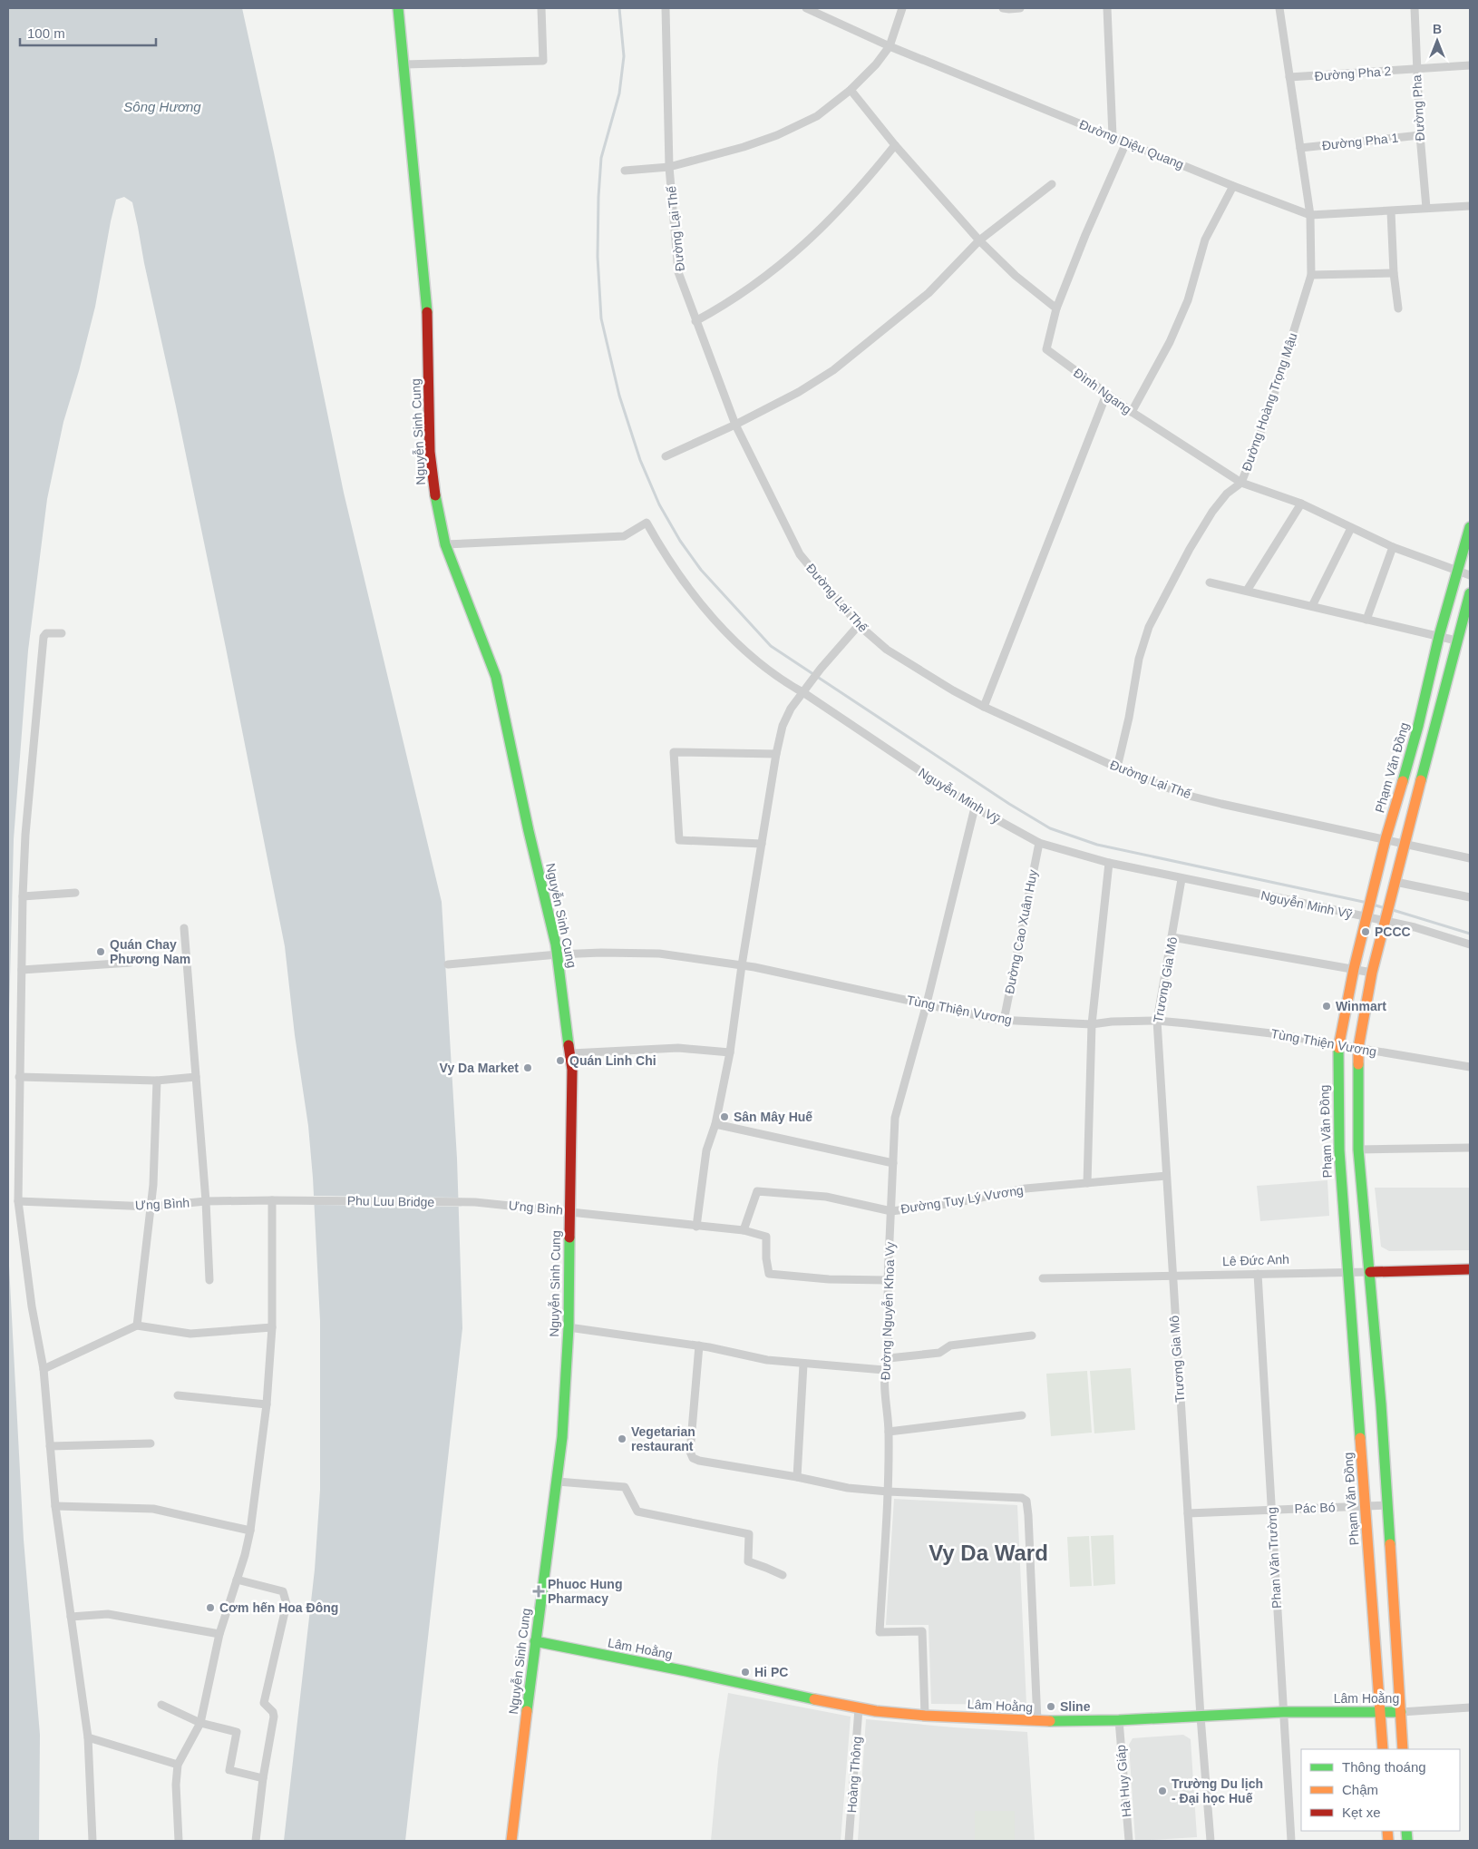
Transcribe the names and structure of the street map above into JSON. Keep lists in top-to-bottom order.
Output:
{
  "streets": {
    "main road": [
      "Nguyễn Sinh Cung",
      "Phạm Văn Đồng",
      "Lê Đức Anh",
      "Lâm Hoằng"
    ],
    "street": [
      "Đường Pha 2",
      "Đường Pha",
      "Đường Pha 1",
      "Đường Diệu Quang",
      "Đường Lại Thế",
      "Đình Ngang",
      "Đường Hoàng Trọng Mậu",
      "Nguyễn Minh Vỹ",
      "Đường Cao Xuân Huy",
      "Trương Gia Mô",
      "Tùng Thiện Vương",
      "Đường Tuy Lý Vương",
      "Phu Luu Bridge",
      "Ưng Bình",
      "Đường Nguyễn Khoa Vy",
      "Pác Bó",
      "Phan Văn Trường",
      "Hoàng Thông",
      "Hà Huy Giáp"
    ]
  },
  "crossings": [
    ["Đường Pha 2", "Đường Pha"],
    ["Đường Pha 2", "Đường Hoàng Trọng Mậu"],
    ["Đường Pha", "Đường Pha 1"],
    ["Đường Pha", "Đường Diệu Quang"],
    ["Đường Pha 1", "Đường Hoàng Trọng Mậu"],
    ["Đường Diệu Quang", "Đường Hoàng Trọng Mậu"],
    ["Đường Lại Thế", "Đường Hoàng Trọng Mậu"],
    ["Đường Lại Thế", "Phạm Văn Đồng"],
    ["Đình Ngang", "Đường Hoàng Trọng Mậu"],
    ["Đình Ngang", "Phạm Văn Đồng"],
    ["Nguyễn Sinh Cung", "Nguyễn Minh Vỹ"],
    ["Nguyễn Sinh Cung", "Tùng Thiện Vương"],
    ["Nguyễn Sinh Cung", "Ưng Bình"],
    ["Nguyễn Sinh Cung", "Lâm Hoằng"],
    ["Phạm Văn Đồng", "Nguyễn Minh Vỹ"],
    ["Phạm Văn Đồng", "Tùng Thiện Vương"],
    ["Phạm Văn Đồng", "Lê Đức Anh"],
    ["Phạm Văn Đồng", "Pác Bó"],
    ["Phạm Văn Đồng", "Lâm Hoằng"],
    ["Nguyễn Minh Vỹ", "Đường Cao Xuân Huy"],
    ["Nguyễn Minh Vỹ", "Trương Gia Mô"],
    ["Nguyễn Minh Vỹ", "Đường Nguyễn Khoa Vy"],
    ["Đường Cao Xuân Huy", "Tùng Thiện Vương"],
    ["Trương Gia Mô", "Tùng Thiện Vương"],
    ["Trương Gia Mô", "Đường Tuy Lý Vương"],
    ["Trương Gia Mô", "Lê Đức Anh"],
    ["Trương Gia Mô", "Pác Bó"],
    ["Trương Gia Mô", "Lâm Hoằng"],
    ["Tùng Thiện Vương", "Đường Nguyễn Khoa Vy"],
    ["Đường Tuy Lý Vương", "Đường Nguyễn Khoa Vy"],
    ["Phu Luu Bridge", "Ưng Bình"],
    ["Lê Đức Anh", "Phan Văn Trường"],
    ["Đường Nguyễn Khoa Vy", "Lâm Hoằng"],
    ["Pác Bó", "Phan Văn Trường"],
    ["Phan Văn Trường", "Lâm Hoằng"],
    ["Lâm Hoằng", "Hoàng Thông"],
    ["Lâm Hoằng", "Hà Huy Giáp"]
  ],
  "districts": ["Vy Da Ward"],
  "water": ["Sông Hương"],
  "places": {
    "other": [
      "PCCC",
      "Quán Chay Phương Nam",
      "Winmart",
      "Quán Linh Chi",
      "Vy Da Market",
      "Sân Mây Huế",
      "Vegetarian restaurant",
      "Cơm hến Hoa Đông",
      "Hi PC",
      "Sline",
      "Trường Du lịch - Đại học Huế"
    ],
    "health": ["Phuoc Hung Pharmacy"]
  },
  "legend": ["Thông thoáng", "Chậm", "Kẹt xe"],
  "scale_bar": "100 m",
  "north": "top"
}
